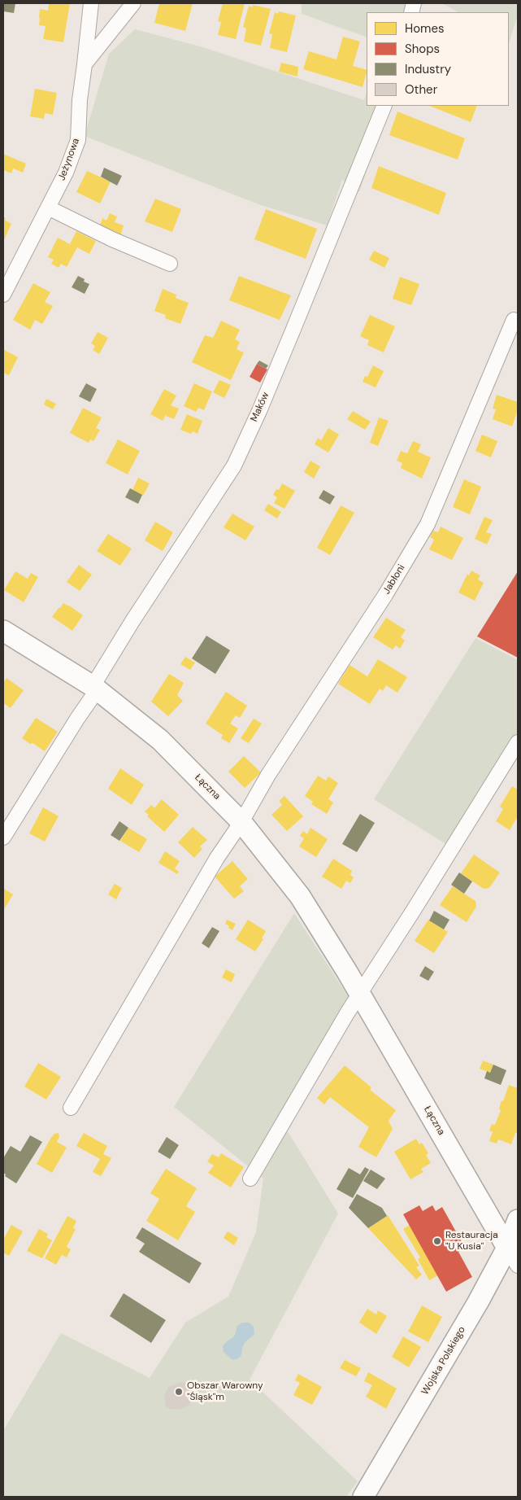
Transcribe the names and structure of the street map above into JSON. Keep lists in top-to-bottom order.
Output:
{
  "streets": {
    "street": [
      "Jeżynowa",
      "Maków",
      "Jabłoni",
      "Łączna",
      "Wojska Polskiego"
    ]
  },
  "crossings": [
    ["Maków", "Łączna"],
    ["Jabłoni", "Łączna"],
    ["Łączna", "Wojska Polskiego"]
  ],
  "places": ["Restauracja \"U Kusia\"", "Obszar Warowny \"Śląsk\"m"],
  "legend": [
    "Homes",
    "Shops",
    "Industry",
    "Other"
  ]
}
